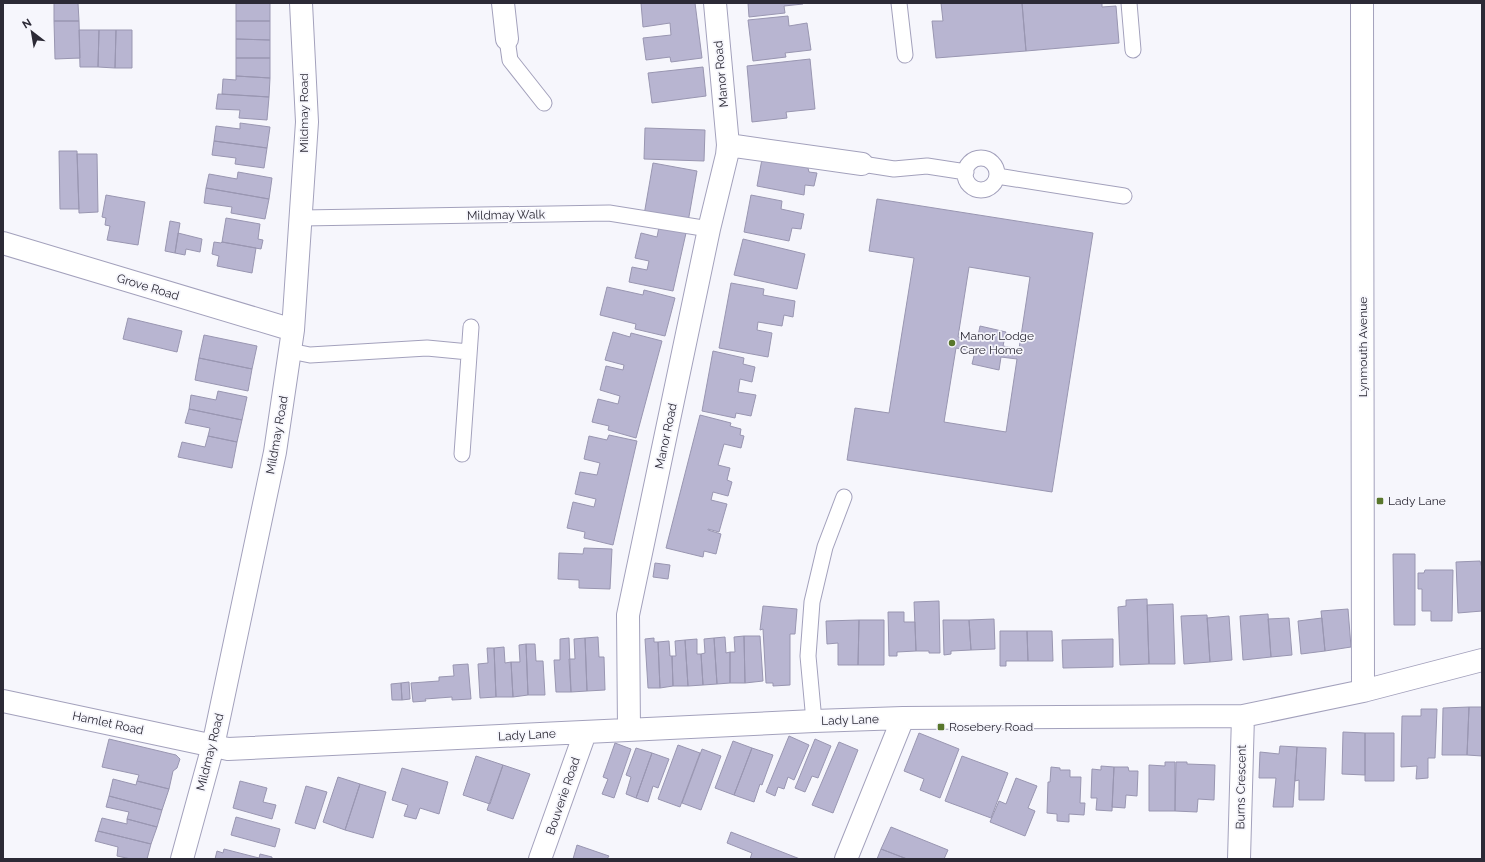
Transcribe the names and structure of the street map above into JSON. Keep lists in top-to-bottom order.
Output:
{
  "streets": {
    "street": [
      "Manor Road",
      "Mildmay Road",
      "Grove Road",
      "Lynmouth Avenue",
      "Lady Lane",
      "Hamlet Road",
      "Burns Crescent",
      "Bouverie Road"
    ],
    "lane": ["Mildmay Walk"]
  },
  "crossings": [
    ["Manor Road", "Mildmay Walk"],
    ["Manor Road", "Lady Lane"],
    ["Mildmay Road", "Mildmay Walk"],
    ["Mildmay Road", "Grove Road"],
    ["Mildmay Road", "Lady Lane"],
    ["Mildmay Road", "Hamlet Road"],
    ["Lynmouth Avenue", "Lady Lane"],
    ["Lady Lane", "Hamlet Road"],
    ["Lady Lane", "Burns Crescent"],
    ["Lady Lane", "Bouverie Road"]
  ],
  "places": {
    "other": ["Manor Lodge Care Home"],
    "transit": ["Lady Lane", "Rosebery Road"]
  },
  "north": "top left"
}
